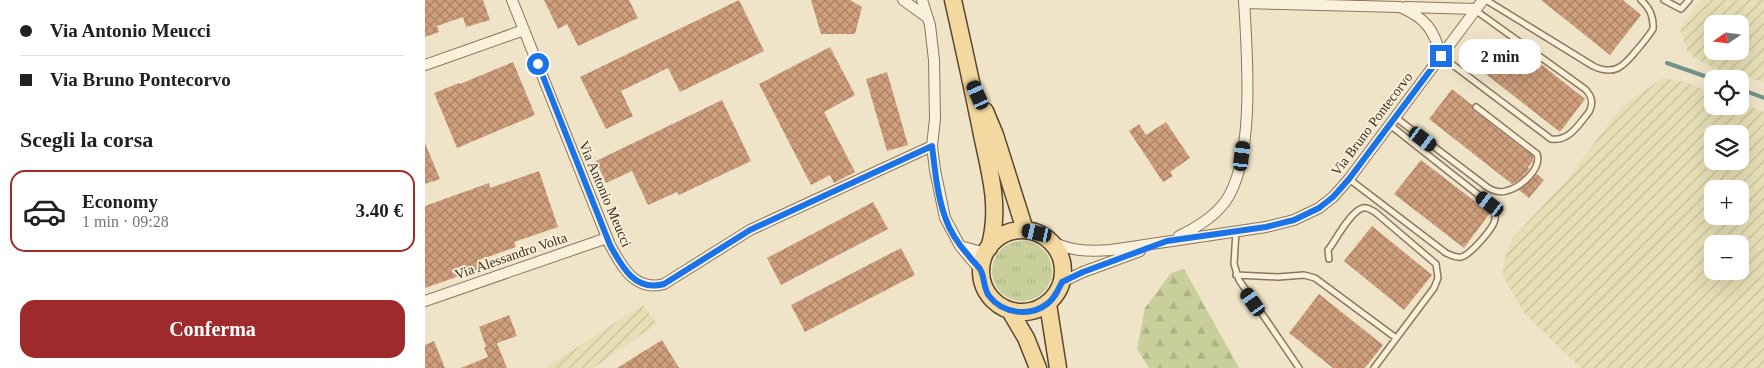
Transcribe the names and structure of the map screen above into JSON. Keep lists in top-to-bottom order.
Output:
{
  "streets": {
    "street": ["Via Bruno Pontecorvo", "Via Antonio Meucci", "Via Alessandro Volta"]
  },
  "crossings": [
    ["Via Antonio Meucci", "Via Alessandro Volta"]
  ],
  "north": "left",
  "page": {
    "banner": ["Via Antonio Meucci", "Via Bruno Pontecorvo"],
    "map_buttons": ["+", "−"],
    "bubble": "2 min",
    "heading": "Scegli la corsa",
    "list": [
      {
        "name": "Economy",
        "note": "1 min · 09:28",
        "value": "3.40 €"
      }
    ],
    "buttons": "Conferma"
  }
}
